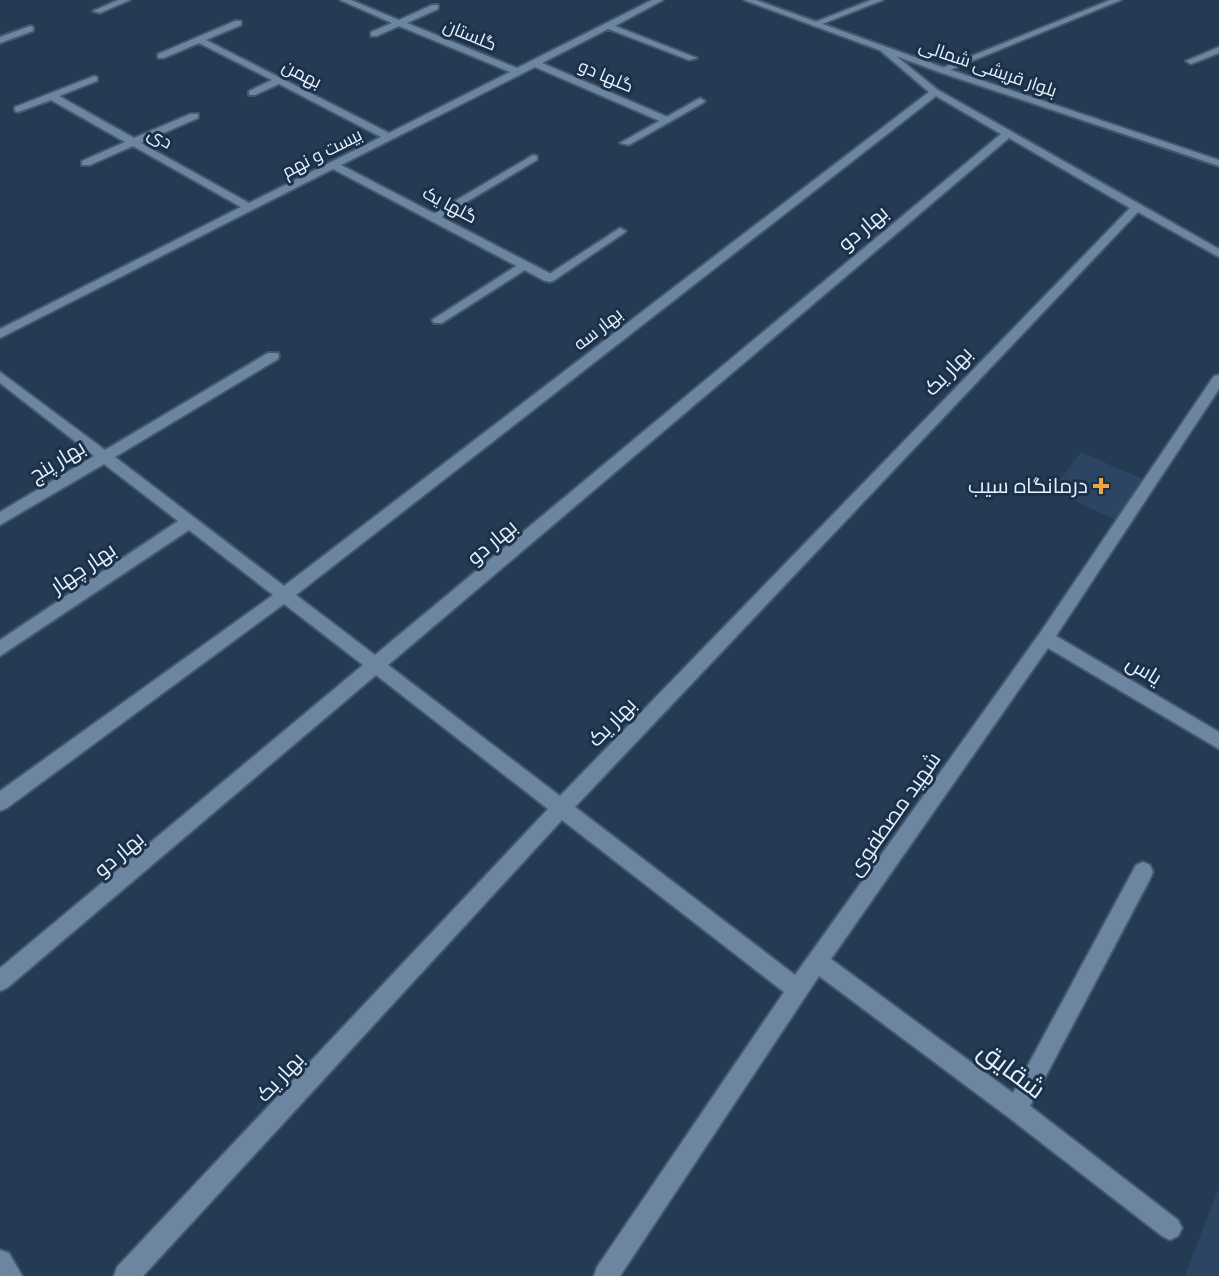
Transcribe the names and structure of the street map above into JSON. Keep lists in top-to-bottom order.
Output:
{
  "streets": {
    "street": [
      "گلستان",
      "بلوار قریشی شمالی",
      "بهمن",
      "گلها دو",
      "دی",
      "بیست و نهم",
      "گلها یک",
      "بهار دو",
      "بهار سه",
      "بهار یک",
      "بهار پنج",
      "بهار چهار",
      "یاس",
      "شهید مصطفوی",
      "شقایق"
    ]
  },
  "crossings": [
    ["گلستان", "بیست و نهم"],
    ["بهمن", "بیست و نهم"],
    ["گلها دو", "بیست و نهم"],
    ["دی", "بیست و نهم"],
    ["بیست و نهم", "گلها یک"],
    ["یاس", "شهید مصطفوی"],
    ["شهید مصطفوی", "شقایق"]
  ],
  "places": {
    "health": ["درمانگاه سیب"]
  }
}
